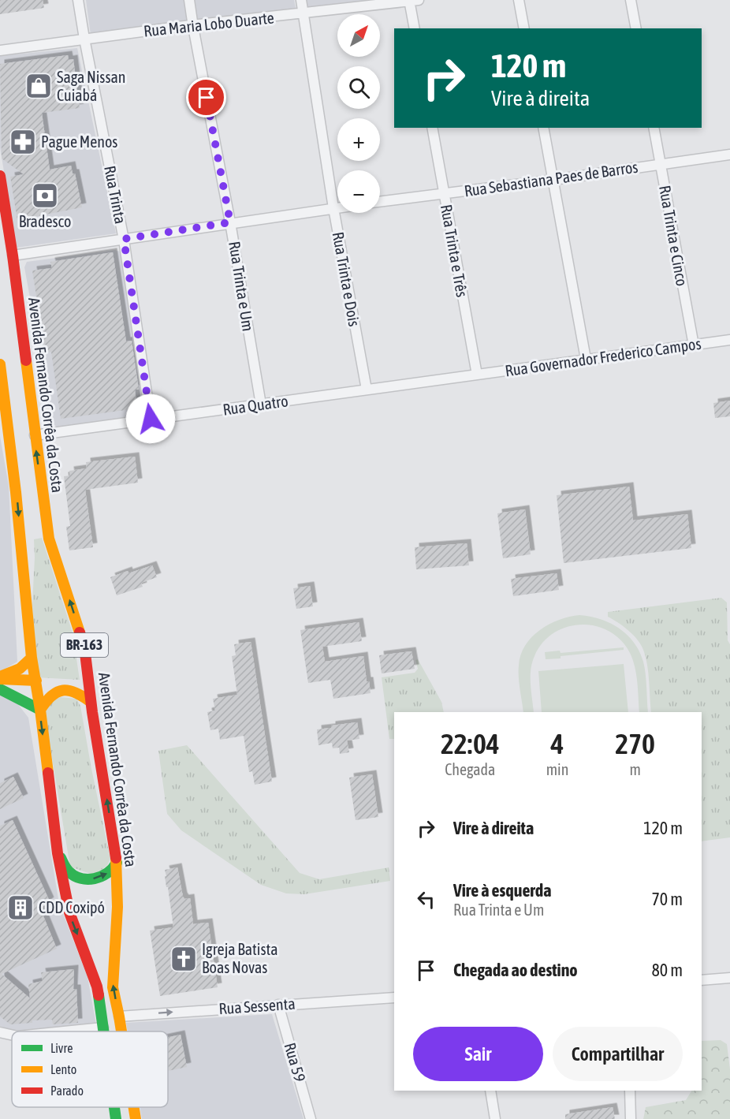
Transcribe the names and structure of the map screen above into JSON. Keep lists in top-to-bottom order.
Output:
{
  "streets": {
    "main road": ["Avenida Fernando Corrêa da Costa", "BR-163"],
    "street": [
      "Rua Maria Lobo Duarte",
      "Rua Sebastiana Paes de Barros",
      "Rua Trinta",
      "Rua Trinta e Cinco",
      "Rua Trinta e Três",
      "Rua Trinta e Dois",
      "Rua Trinta e Um",
      "Rua Governador Frederico Campos",
      "Rua Quatro",
      "Rua Sessenta",
      "Rua 59"
    ]
  },
  "crossings": [
    ["Rua Maria Lobo Duarte", "Rua Trinta"],
    ["Rua Maria Lobo Duarte", "Rua Trinta e Dois"],
    ["Rua Maria Lobo Duarte", "Rua Trinta e Um"],
    ["Rua Sebastiana Paes de Barros", "Rua Trinta e Cinco"],
    ["Rua Sebastiana Paes de Barros", "Rua Trinta e Três"],
    ["Rua Trinta", "Rua Quatro"],
    ["Rua Trinta e Cinco", "Rua Governador Frederico Campos"],
    ["Rua Trinta e Três", "Rua Governador Frederico Campos"],
    ["Rua Trinta e Três", "Rua Quatro"],
    ["Rua Trinta e Dois", "Rua Quatro"],
    ["Rua Trinta e Um", "Rua Quatro"],
    ["Rua Governador Frederico Campos", "Rua Quatro"],
    ["Avenida Fernando Corrêa da Costa", "Rua Quatro"],
    ["Avenida Fernando Corrêa da Costa", "Rua Sessenta"],
    ["Rua Sessenta", "Rua 59"]
  ],
  "one_way": ["Rua Sessenta"],
  "places": {
    "shop": ["Saga Nissan Cuiabá"],
    "pharmacy": ["Pague Menos"],
    "bank": ["Bradesco"],
    "building": ["CDD Coxipó"],
    "church": ["Igreja Batista Boas Novas"]
  },
  "legend": ["Livre", "Lento", "Parado"],
  "north": "top right",
  "page": {
    "map_buttons": ["+", "−"],
    "turn": ["120 m", "Vire à direita"],
    "eta": [
      "22:04",
      "Chegada",
      "4",
      "min",
      "270",
      "m"
    ],
    "list": [
      {
        "name": "Vire à direita",
        "value": "120 m"
      },
      {
        "name": "Vire à esquerda",
        "note": "Rua Trinta e Um",
        "value": "70 m"
      },
      {
        "name": "Chegada ao destino",
        "value": "80 m"
      }
    ],
    "buttons": ["Sair", "Compartilhar"]
  }
}
